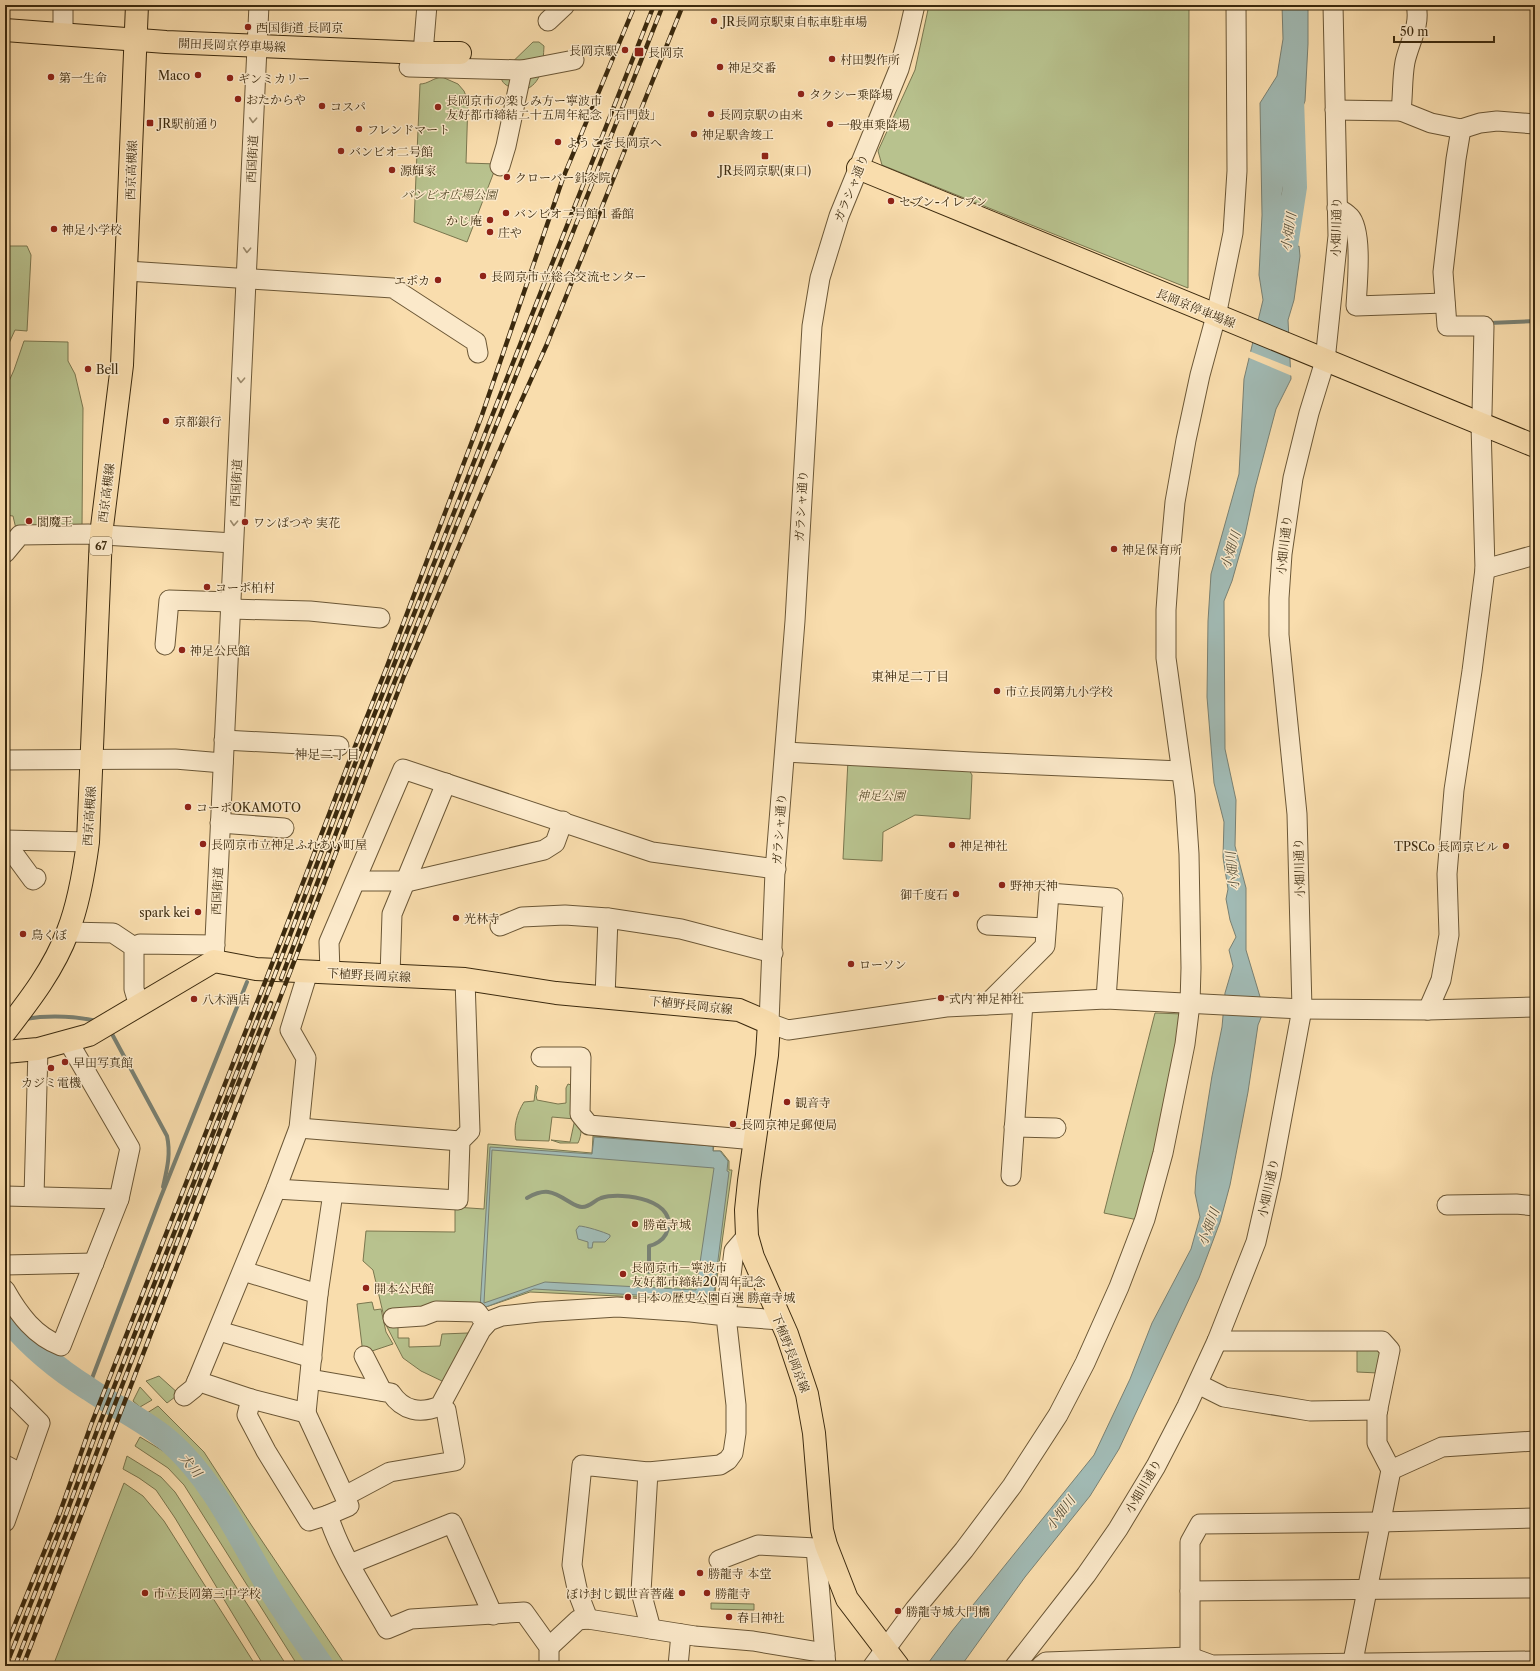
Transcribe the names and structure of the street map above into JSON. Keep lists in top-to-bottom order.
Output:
{
  "streets": {
    "main road": [
      "開田長岡京停車場線",
      "西京高槻線",
      "長岡京停車場線",
      "67",
      "下植野長岡京線"
    ],
    "street": ["西国街道", "ガラシャ通り", "小畑川通り"]
  },
  "crossings": [
    ["開田長岡京停車場線", "西国街道"],
    ["開田長岡京停車場線", "西京高槻線"],
    ["西国街道", "下植野長岡京線"],
    ["ガラシャ通り", "長岡京停車場線"],
    ["ガラシャ通り", "下植野長岡京線"],
    ["小畑川通り", "長岡京停車場線"]
  ],
  "one_way": ["西国街道"],
  "districts": ["東神足二丁目", "神足二丁目"],
  "water": ["小畑川", "犬川"],
  "parks": ["バンビオ広場公園", "神足公園"],
  "places": {
    "other": [
      "JR長岡京駅東自転車駐車場",
      "西国街道 長岡京",
      "長岡京駅",
      "村田製作所",
      "神足交番",
      "Maco",
      "第一生命",
      "ギンミカリー",
      "タクシー乗降場",
      "おたからや",
      "コスパ",
      "長岡京市の楽しみ方ー寧波市 友好都市締結二十五周年紀念「石門鼓」",
      "長岡京駅の由来",
      "一般車乗降場",
      "フレンドマート",
      "神足駅舎竣工",
      "ようこそ長岡京へ",
      "バンビオ二号館",
      "源輝家",
      "クローバー針灸院",
      "セブン-イレブン",
      "バンビオ二号館１番館",
      "かじ庵",
      "神足小学校",
      "庄や",
      "長岡京市立総合交流センター",
      "エポカ",
      "Bell",
      "京都銀行",
      "閻魔王",
      "ワンぱつや 実花",
      "神足保育所",
      "コーポ柏村",
      "神足公民館",
      "市立長岡第九小学校",
      "コーポOKAMOTO",
      "長岡京市立神足ふれあい町屋",
      "神足神社",
      "TPSCo 長岡京ビル",
      "野神天神",
      "御千度石",
      "spark kei",
      "光林寺",
      "鳥くぼ",
      "ローソン",
      "式内 神足神社",
      "八木酒店",
      "早田写真館",
      "カジミ電機",
      "観音寺",
      "長岡京神足郵便局",
      "勝竜寺城",
      "長岡京市－寧波市 友好都市締結20周年記念",
      "開本公民館",
      "日本の歴史公園百選 勝竜寺城",
      "勝龍寺 本堂",
      "市立長岡第三中学校",
      "ぼけ封じ観世音菩薩",
      "勝龍寺",
      "勝龍寺城大門橋",
      "春日神社"
    ],
    "transit": ["長岡京", "JR駅前通り", "JR長岡京駅(東口)"]
  },
  "scale_bar": "50 m"
}
